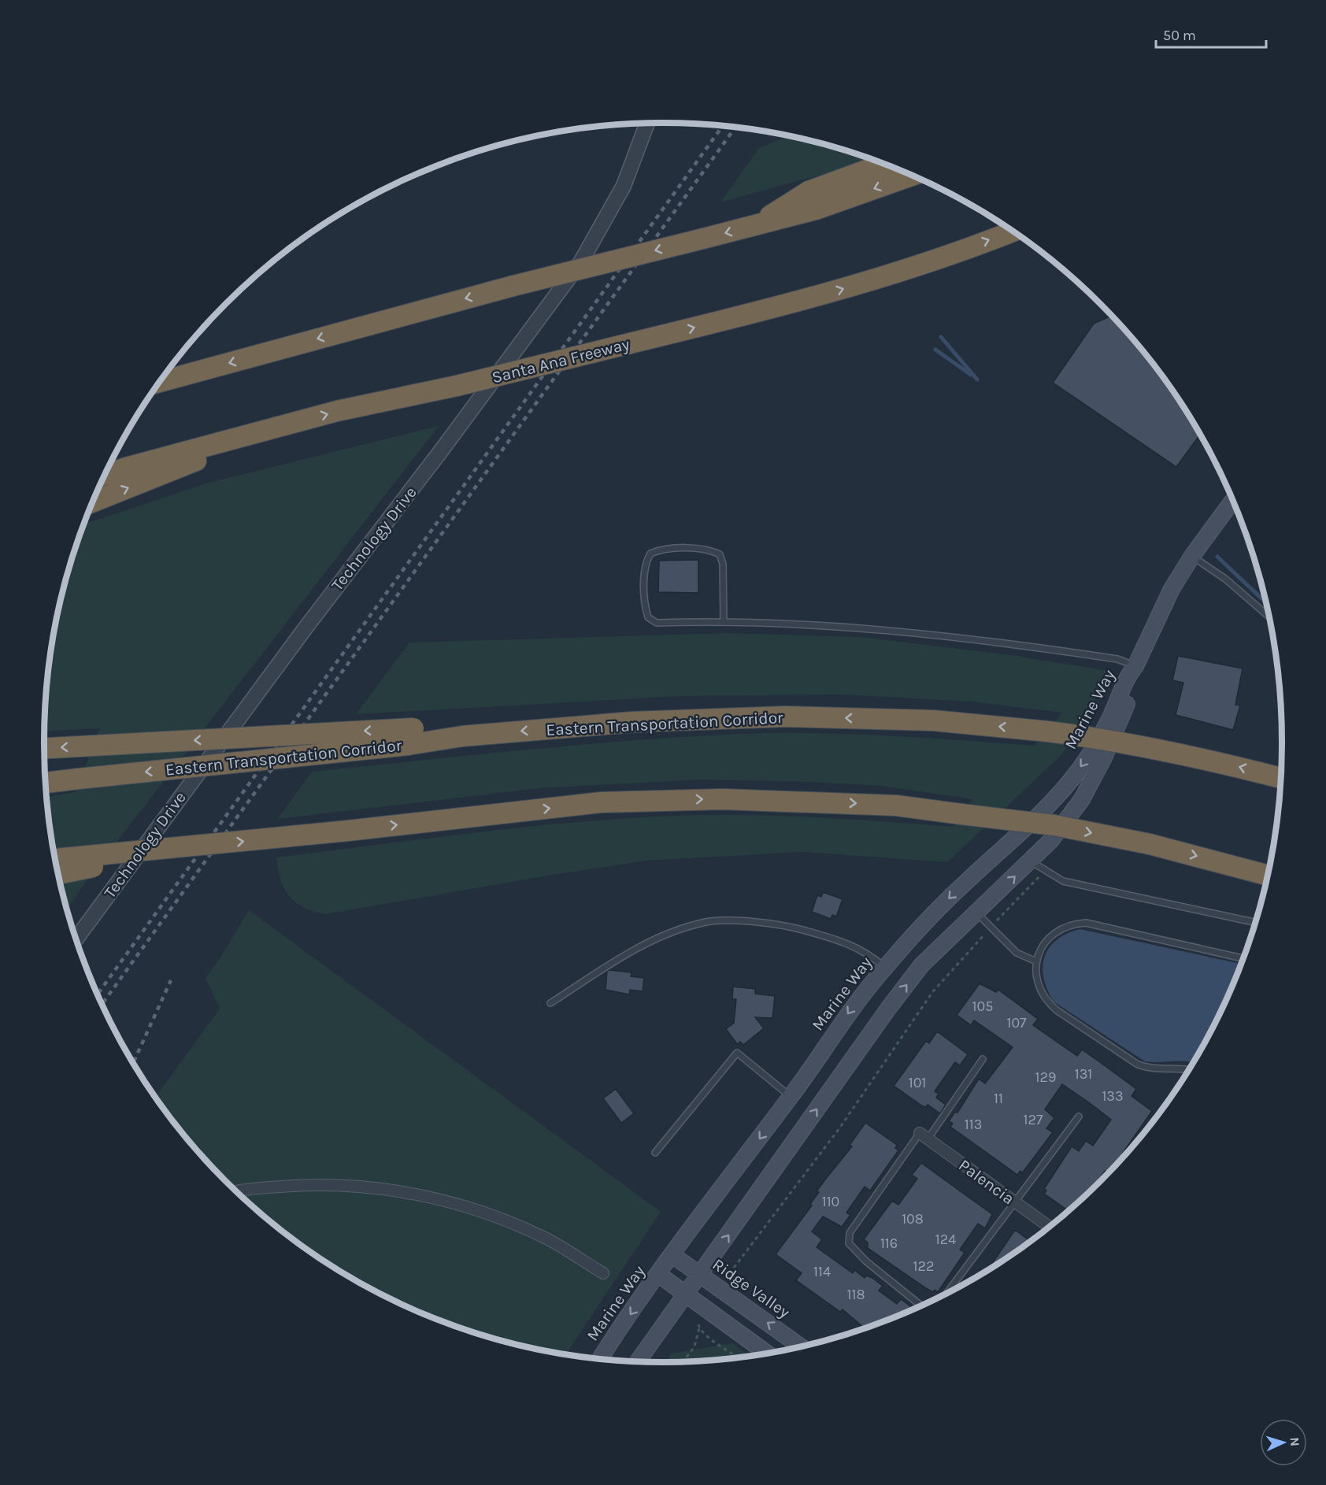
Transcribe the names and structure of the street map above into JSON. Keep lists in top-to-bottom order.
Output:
{
  "streets": {
    "highway": ["Santa Ana Freeway", "Eastern Transportation Corridor"],
    "main road": ["Marine Way", "Ridge Valley"],
    "street": ["Technology Drive", "Palencia"]
  },
  "crossings": [
    ["Marine Way", "Ridge Valley"]
  ],
  "house_numbers": [
    "105",
    "107",
    "131",
    "129",
    "101",
    "133",
    "11",
    "127",
    "113",
    "110",
    "108",
    "124",
    "116",
    "122",
    "114",
    "118"
  ],
  "scale_bar": "50 m",
  "north": "right"
}
